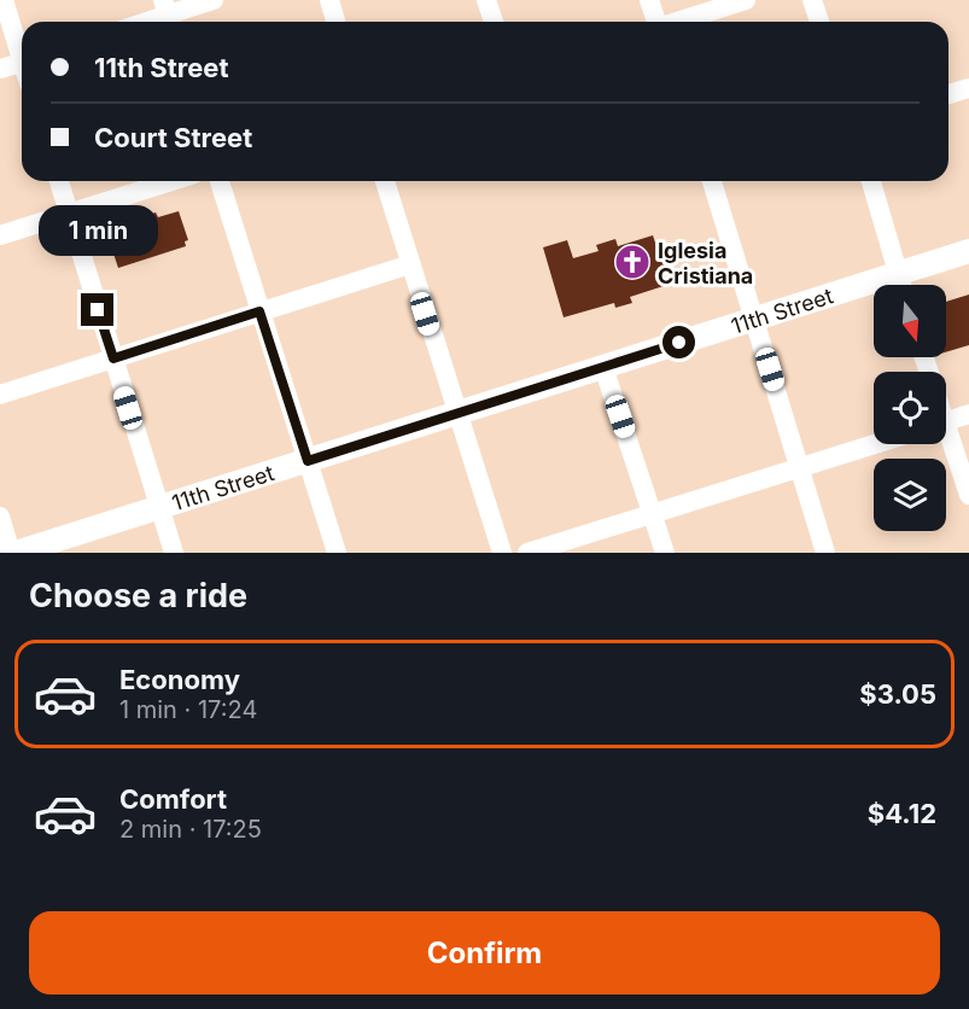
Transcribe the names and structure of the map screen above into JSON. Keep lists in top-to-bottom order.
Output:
{
  "streets": {
    "main road": ["11th Street"]
  },
  "places": {
    "church": ["Iglesia Cristiana"]
  },
  "north": "bottom",
  "page": {
    "banner": ["11th Street", "Court Street"],
    "bubble": "1 min",
    "heading": "Choose a ride",
    "list": [
      {
        "name": "Economy",
        "note": "1 min · 17:24",
        "value": "$3.05"
      },
      {
        "name": "Comfort",
        "note": "2 min · 17:25",
        "value": "$4.12"
      }
    ],
    "buttons": "Confirm"
  }
}
